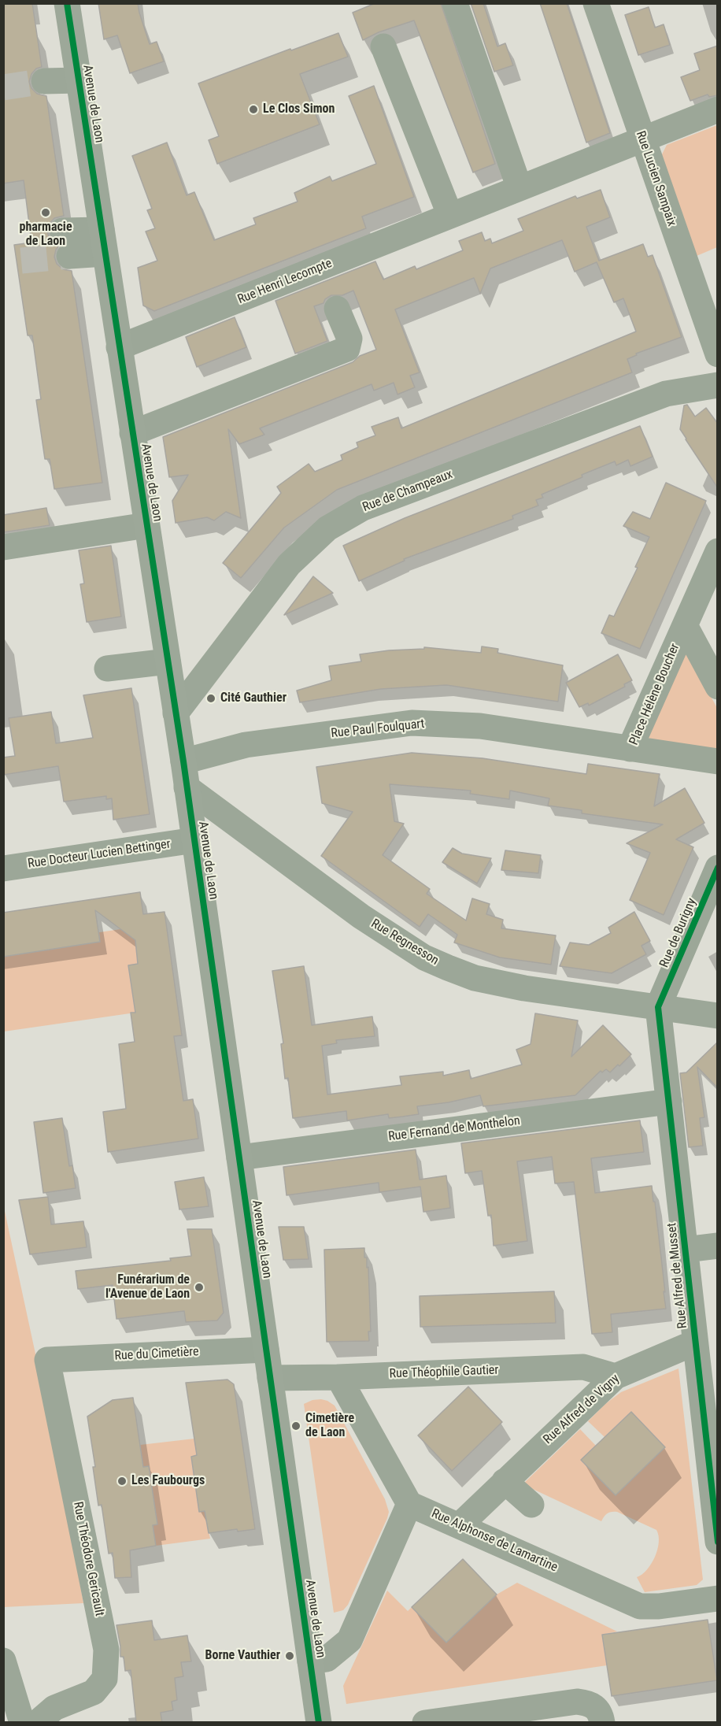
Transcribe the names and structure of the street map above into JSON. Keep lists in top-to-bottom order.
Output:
{
  "streets": {
    "main road": ["Avenue de Laon"],
    "street": [
      "Rue Lucien Sampaix",
      "Rue Henri Lecompte",
      "Rue de Champeaux",
      "Place Hélène Boucher",
      "Rue Paul Foulquart",
      "Rue Docteur Lucien Bettinger",
      "Rue de Burigny",
      "Rue Regnesson",
      "Rue Fernand de Monthelon",
      "Rue Alfred de Musset",
      "Rue du Cimetière",
      "Rue Théophile Gautier",
      "Rue Alfred de Vigny",
      "Rue Alphonse de Lamartine",
      "Rue Théodore Gericault"
    ]
  },
  "crossings": [
    ["Avenue de Laon", "Rue Henri Lecompte"],
    ["Avenue de Laon", "Rue de Champeaux"],
    ["Avenue de Laon", "Rue Paul Foulquart"],
    ["Avenue de Laon", "Rue Docteur Lucien Bettinger"],
    ["Avenue de Laon", "Rue Regnesson"],
    ["Avenue de Laon", "Rue Fernand de Monthelon"],
    ["Avenue de Laon", "Rue du Cimetière"],
    ["Avenue de Laon", "Rue Théophile Gautier"],
    ["Rue Lucien Sampaix", "Rue Henri Lecompte"],
    ["Place Hélène Boucher", "Rue Paul Foulquart"],
    ["Rue de Burigny", "Rue Regnesson"],
    ["Rue de Burigny", "Rue Alfred de Musset"],
    ["Rue Regnesson", "Rue Alfred de Musset"],
    ["Rue Fernand de Monthelon", "Rue Alfred de Musset"],
    ["Rue Alfred de Musset", "Rue Alfred de Vigny"],
    ["Rue du Cimetière", "Rue Théodore Gericault"],
    ["Rue Théophile Gautier", "Rue Alfred de Vigny"],
    ["Rue Alfred de Vigny", "Rue Alphonse de Lamartine"]
  ],
  "places": [
    "Le Clos Simon",
    "pharmacie de Laon",
    "Cité Gauthier",
    "Funérarium de l'Avenue de Laon",
    "Cimetière de Laon",
    "Les Faubourgs",
    "Borne Vauthier"
  ]
}
